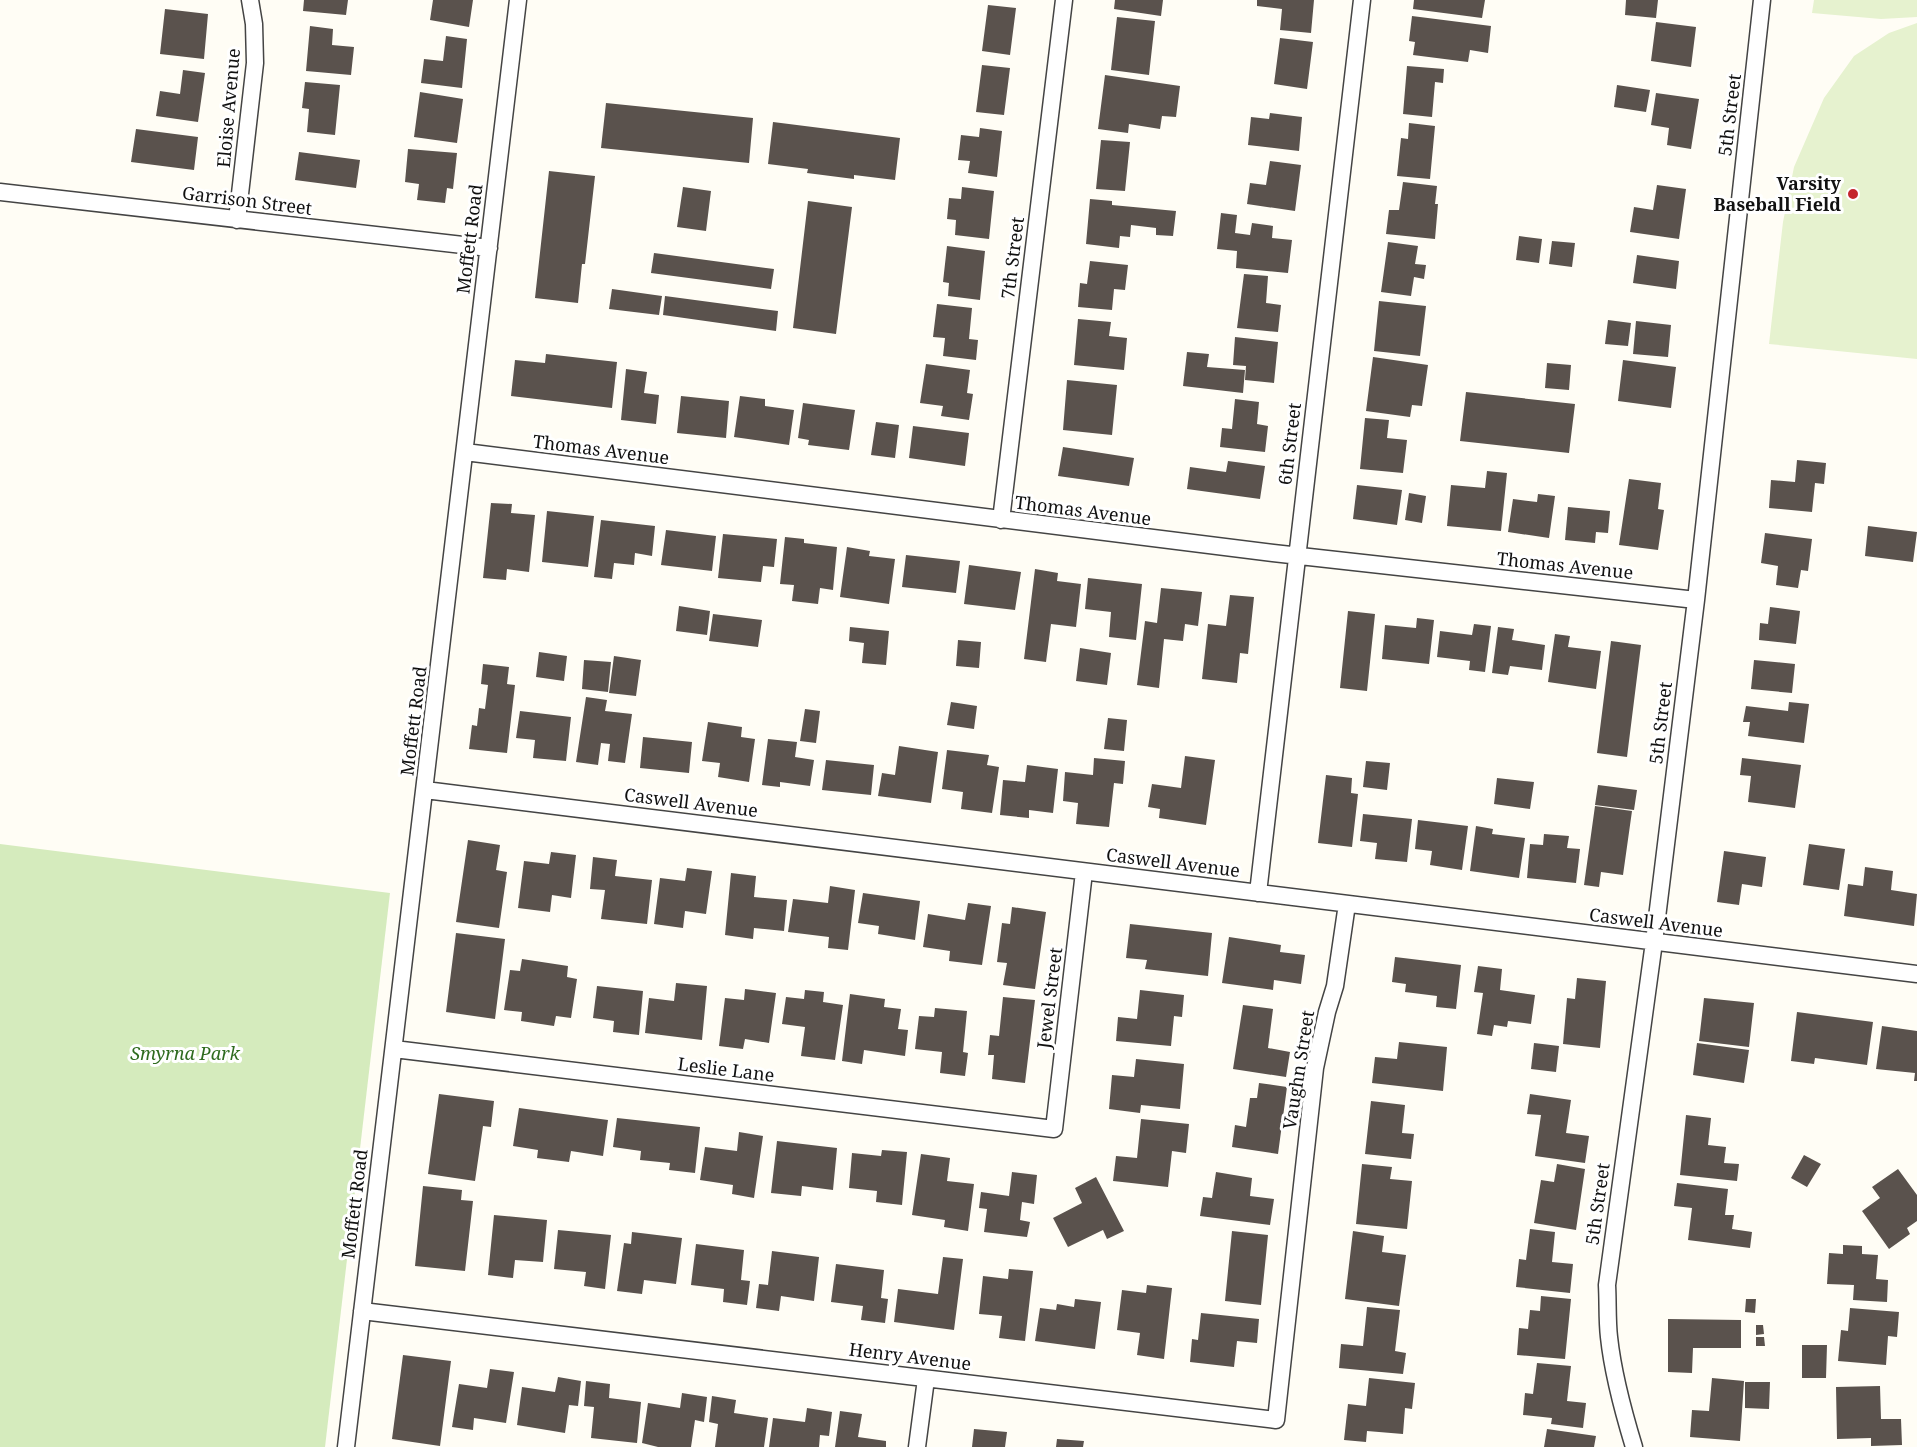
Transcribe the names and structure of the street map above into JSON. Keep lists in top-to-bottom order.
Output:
{
  "streets": {
    "street": [
      "Eloise Avenue",
      "5th Street",
      "Garrison Street",
      "Moffett Road",
      "7th Street",
      "6th Street",
      "Thomas Avenue",
      "Caswell Avenue",
      "Jewel Street",
      "Leslie Lane",
      "Vaughn Street",
      "Henry Avenue"
    ]
  },
  "crossings": [
    ["Eloise Avenue", "Garrison Street"],
    ["5th Street", "Thomas Avenue"],
    ["5th Street", "Caswell Avenue"],
    ["Garrison Street", "Moffett Road"],
    ["Moffett Road", "Thomas Avenue"],
    ["Moffett Road", "Caswell Avenue"],
    ["Moffett Road", "Leslie Lane"],
    ["Moffett Road", "Henry Avenue"],
    ["7th Street", "Thomas Avenue"],
    ["6th Street", "Thomas Avenue"],
    ["6th Street", "Caswell Avenue"],
    ["Caswell Avenue", "Jewel Street"],
    ["Caswell Avenue", "Vaughn Street"],
    ["Jewel Street", "Leslie Lane"],
    ["Vaughn Street", "Henry Avenue"]
  ],
  "parks": ["Smyrna Park"],
  "places": ["Varsity Baseball Field"]
}
